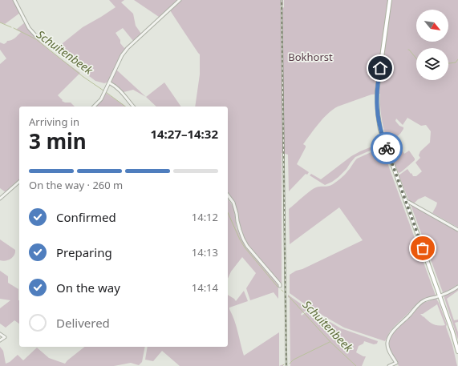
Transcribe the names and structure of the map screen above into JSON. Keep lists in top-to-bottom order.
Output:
{
  "water": ["Schuitenbeek"],
  "parks": ["Bokhorst"],
  "north": "bottom right",
  "page": {
    "heading": ["3 min", "Arriving in", "14:27–14:32"],
    "bar": "On the way · 260 m",
    "list": [
      ["Confirmed", "14:12"],
      ["Preparing", "14:13"],
      ["On the way", "14:14"],
      "Delivered"
    ]
  }
}
